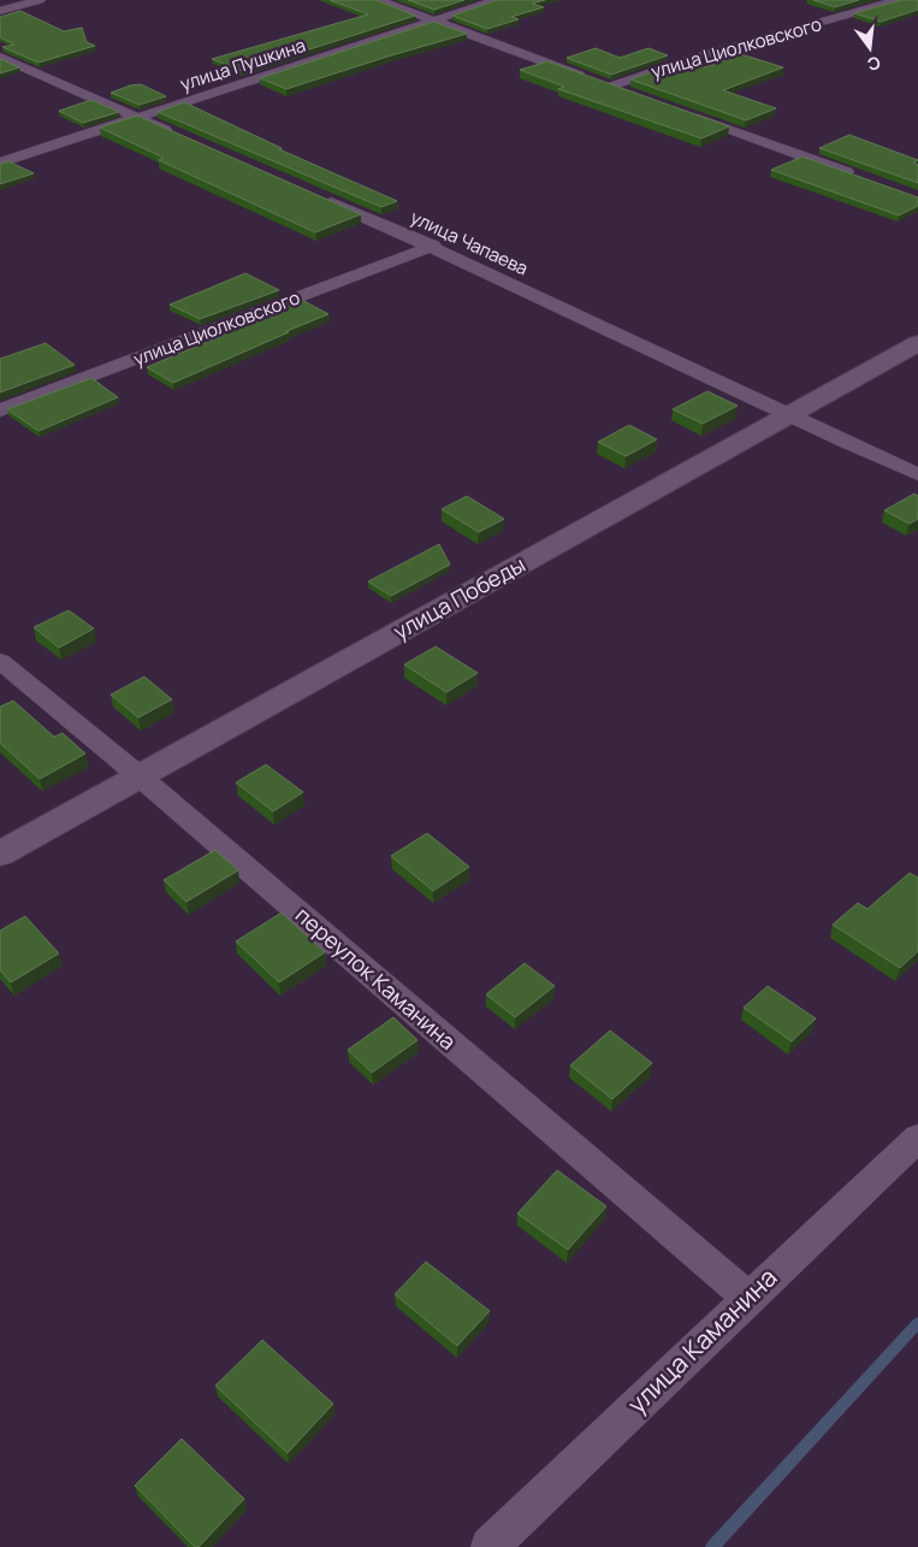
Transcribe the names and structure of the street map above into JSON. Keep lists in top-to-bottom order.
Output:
{
  "streets": {
    "street": [
      "улица Циолковского",
      "улица Пушкина",
      "улица Чапаева",
      "улица Победы",
      "переулок Каманина",
      "улица Каманина"
    ]
  },
  "crossings": [
    ["улица Циолковского", "улица Чапаева"],
    ["улица Чапаева", "улица Победы"],
    ["улица Победы", "переулок Каманина"],
    ["переулок Каманина", "улица Каманина"]
  ],
  "north": "bottom"
}
